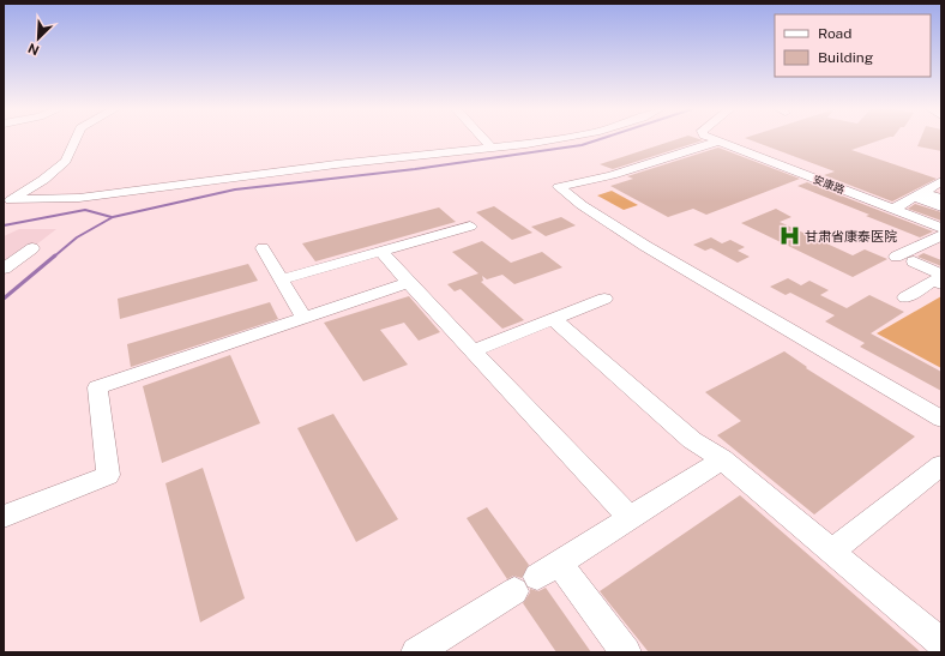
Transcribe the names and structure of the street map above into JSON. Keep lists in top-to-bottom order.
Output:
{
  "streets": {
    "street": ["安康路"]
  },
  "places": {
    "hospital": ["甘肃省康泰医院"]
  },
  "legend": ["Road", "Building"],
  "north": "bottom left"
}
